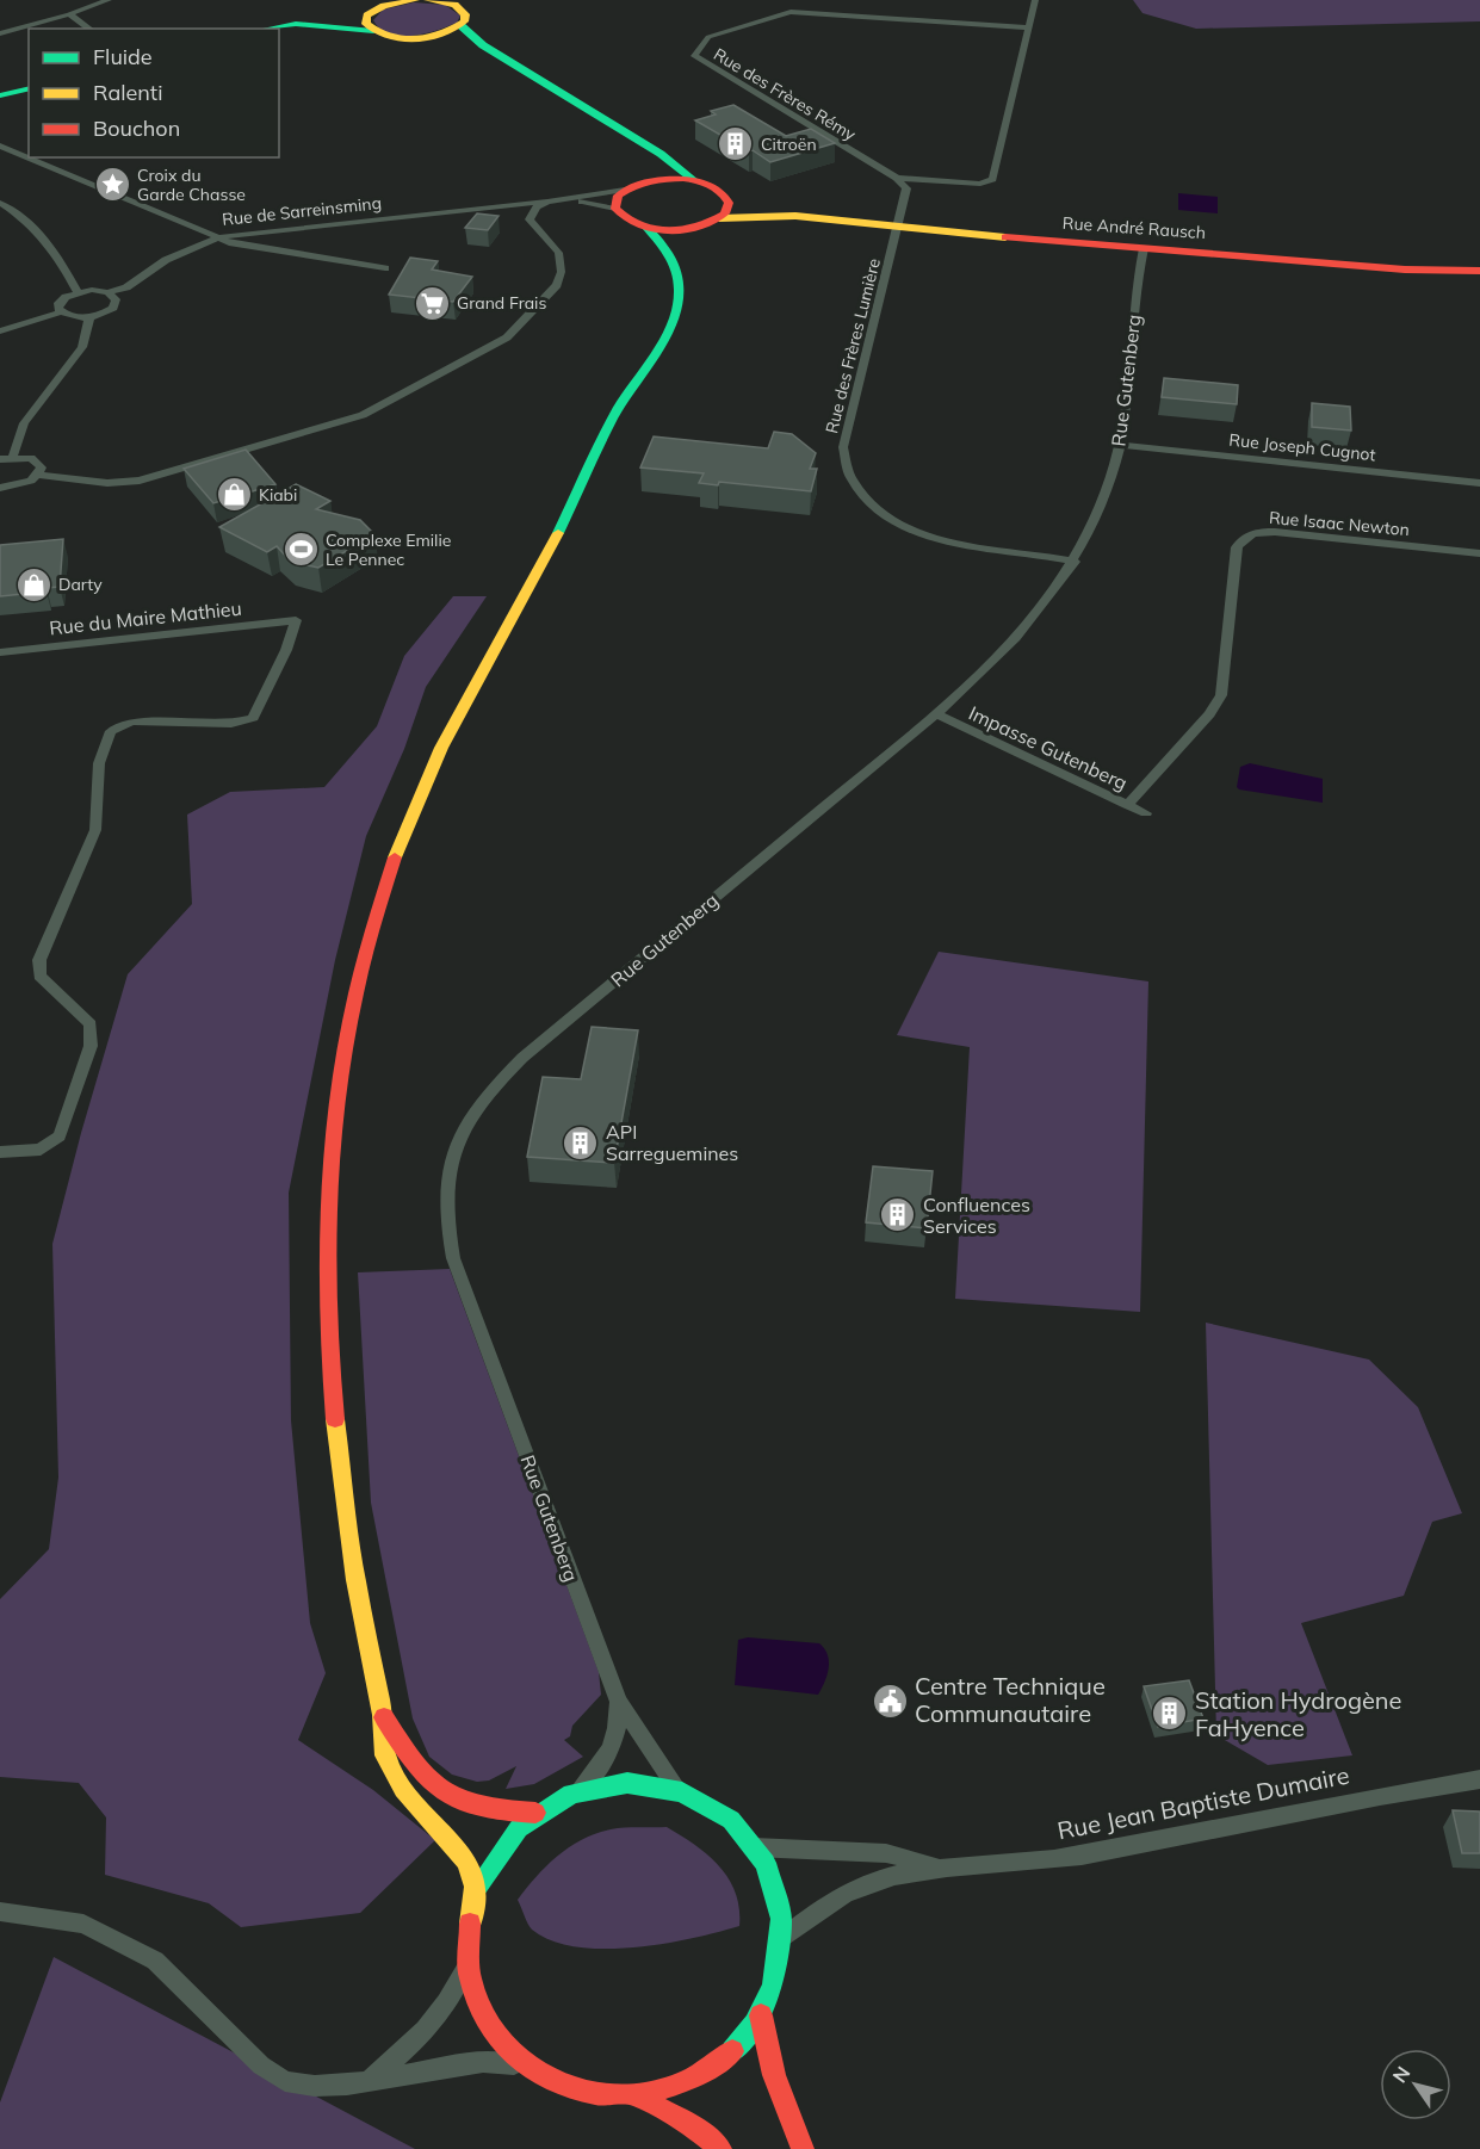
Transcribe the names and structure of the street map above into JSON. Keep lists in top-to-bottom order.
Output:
{
  "streets": {
    "main road": ["Rue André Rausch"],
    "street": [
      "Rue des Frères Rémy",
      "Rue de Sarreinsming",
      "Rue des Frères Lumière",
      "Rue Gutenberg",
      "Rue Joseph Cugnot",
      "Rue Isaac Newton",
      "Rue du Maire Mathieu",
      "Impasse Gutenberg",
      "Rue Jean Baptiste Dumaire"
    ]
  },
  "crossings": [
    ["Rue André Rausch", "Rue des Frères Lumière"],
    ["Rue André Rausch", "Rue Gutenberg"],
    ["Rue des Frères Lumière", "Rue Gutenberg"],
    ["Rue Gutenberg", "Rue Joseph Cugnot"],
    ["Rue Gutenberg", "Impasse Gutenberg"],
    ["Rue Isaac Newton", "Impasse Gutenberg"]
  ],
  "places": {
    "building": [
      "Citroën",
      "API Sarreguemines",
      "Confluences Services",
      "Station Hydrogène FaHyence"
    ],
    "place": ["Croix du Garde Chasse"],
    "supermarket": ["Grand Frais"],
    "shop": ["Kiabi", "Darty"],
    "sports": ["Complexe Emilie Le Pennec"],
    "public building": ["Centre Technique Communautaire"]
  },
  "legend": ["Fluide", "Ralenti", "Bouchon"],
  "north": "top left"
}
